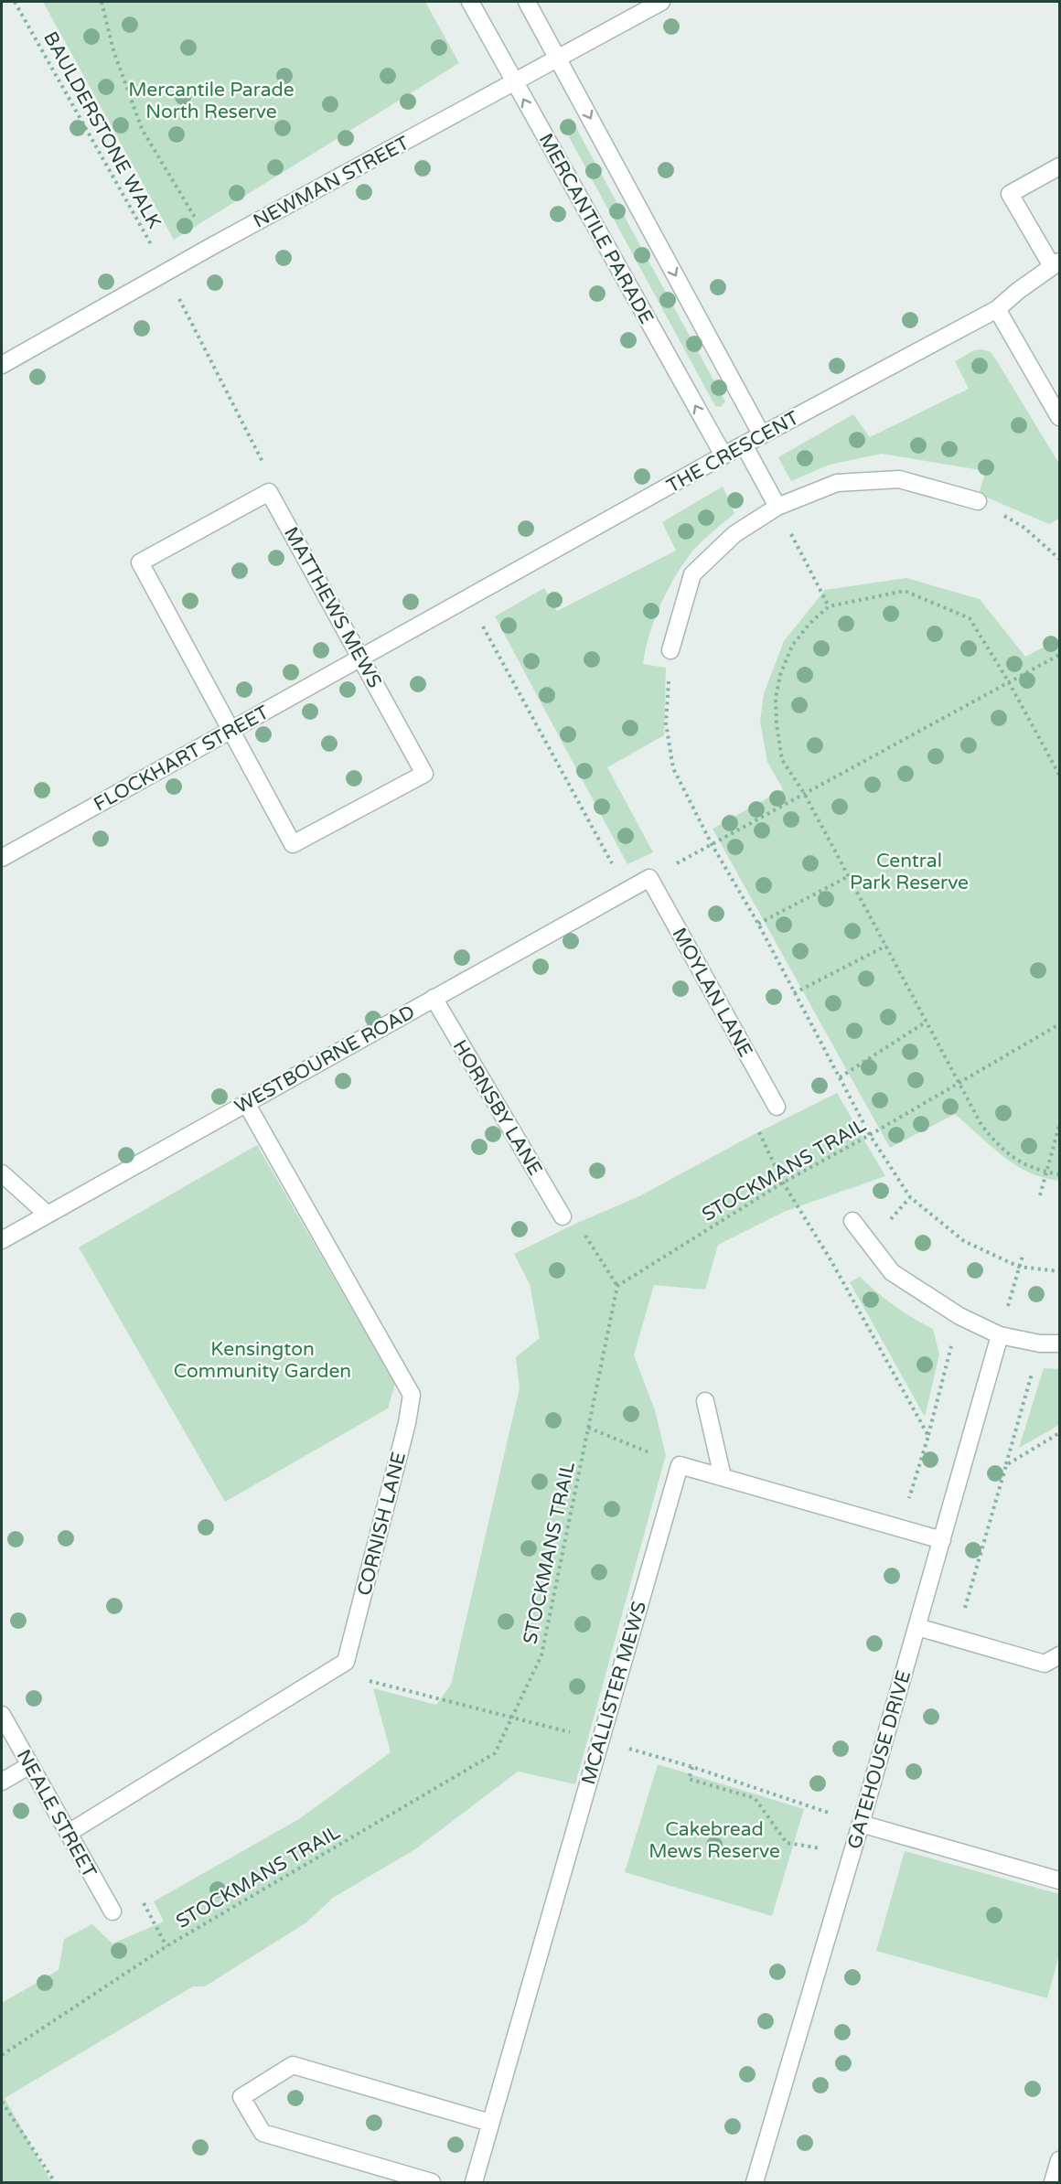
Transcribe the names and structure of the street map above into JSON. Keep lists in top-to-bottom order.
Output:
{
  "streets": {
    "street": [
      "NEWMAN STREET",
      "MERCANTILE PARADE",
      "THE CRESCENT",
      "MATTHEWS MEWS",
      "FLOCKHART STREET",
      "MOYLAN LANE",
      "WESTBOURNE ROAD",
      "HORNSBY LANE",
      "CORNISH LANE",
      "MCALLISTER MEWS",
      "GATEHOUSE DRIVE",
      "NEALE STREET"
    ],
    "path": ["BAULDERSTONE WALK", "STOCKMANS TRAIL"]
  },
  "crossings": [
    ["BAULDERSTONE WALK", "NEWMAN STREET"],
    ["BAULDERSTONE WALK", "MATTHEWS MEWS"],
    ["NEWMAN STREET", "MERCANTILE PARADE"],
    ["MERCANTILE PARADE", "THE CRESCENT"],
    ["THE CRESCENT", "MATTHEWS MEWS"],
    ["THE CRESCENT", "FLOCKHART STREET"],
    ["MATTHEWS MEWS", "FLOCKHART STREET"],
    ["MOYLAN LANE", "WESTBOURNE ROAD"],
    ["WESTBOURNE ROAD", "HORNSBY LANE"],
    ["WESTBOURNE ROAD", "CORNISH LANE"],
    ["CORNISH LANE", "NEALE STREET"]
  ],
  "parks": [
    "Mercantile Parade North Reserve",
    "Central Park Reserve",
    "Kensington Community Garden",
    "Cakebread Mews Reserve"
  ]
}
